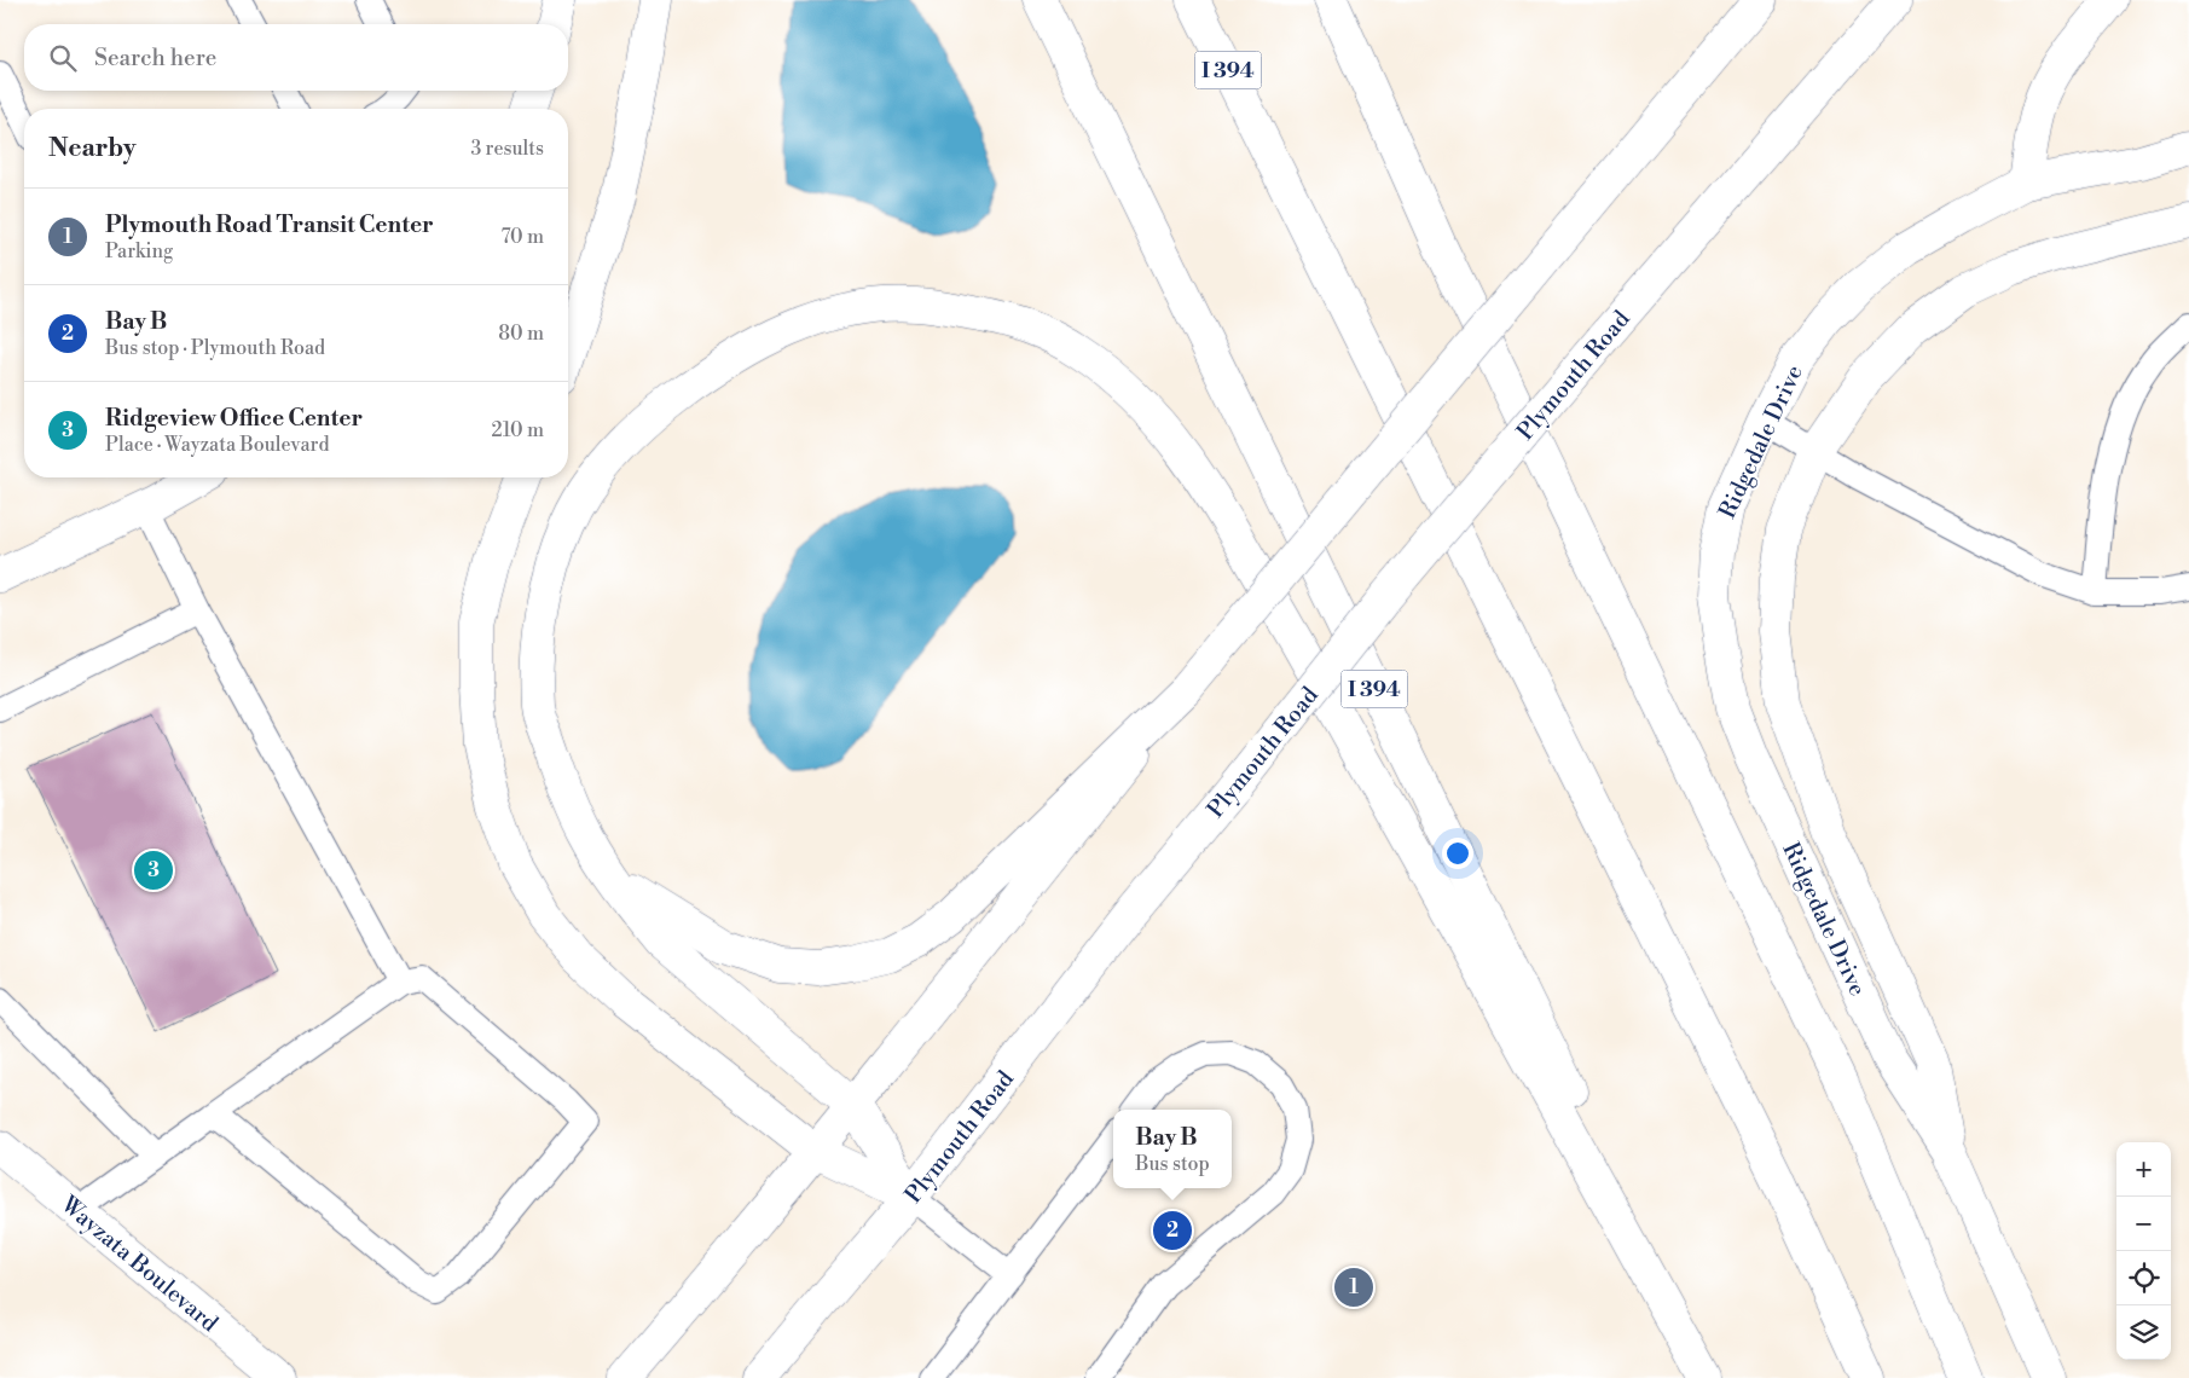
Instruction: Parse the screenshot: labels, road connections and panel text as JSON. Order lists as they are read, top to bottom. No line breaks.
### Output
{"streets":{"main road":["I 394","Plymouth Road","Ridgedale Drive","Wayzata Boulevard"]},"page":{"search":"Search here","heading":["Nearby","3 results"],"list":[{"mark":"1","name":"Plymouth Road Transit Center","note":"Parking","value":"70 m"},{"mark":"2","name":"Bay B","note":"Bus stop · Plymouth Road","value":"80 m"},{"mark":"3","name":"Ridgeview Office Center","note":"Place · Wayzata Boulevard","value":"210 m"}],"pins":["3","2","1"],"popup":["Bay B","Bus stop"],"map_buttons":["+","−"]}}
